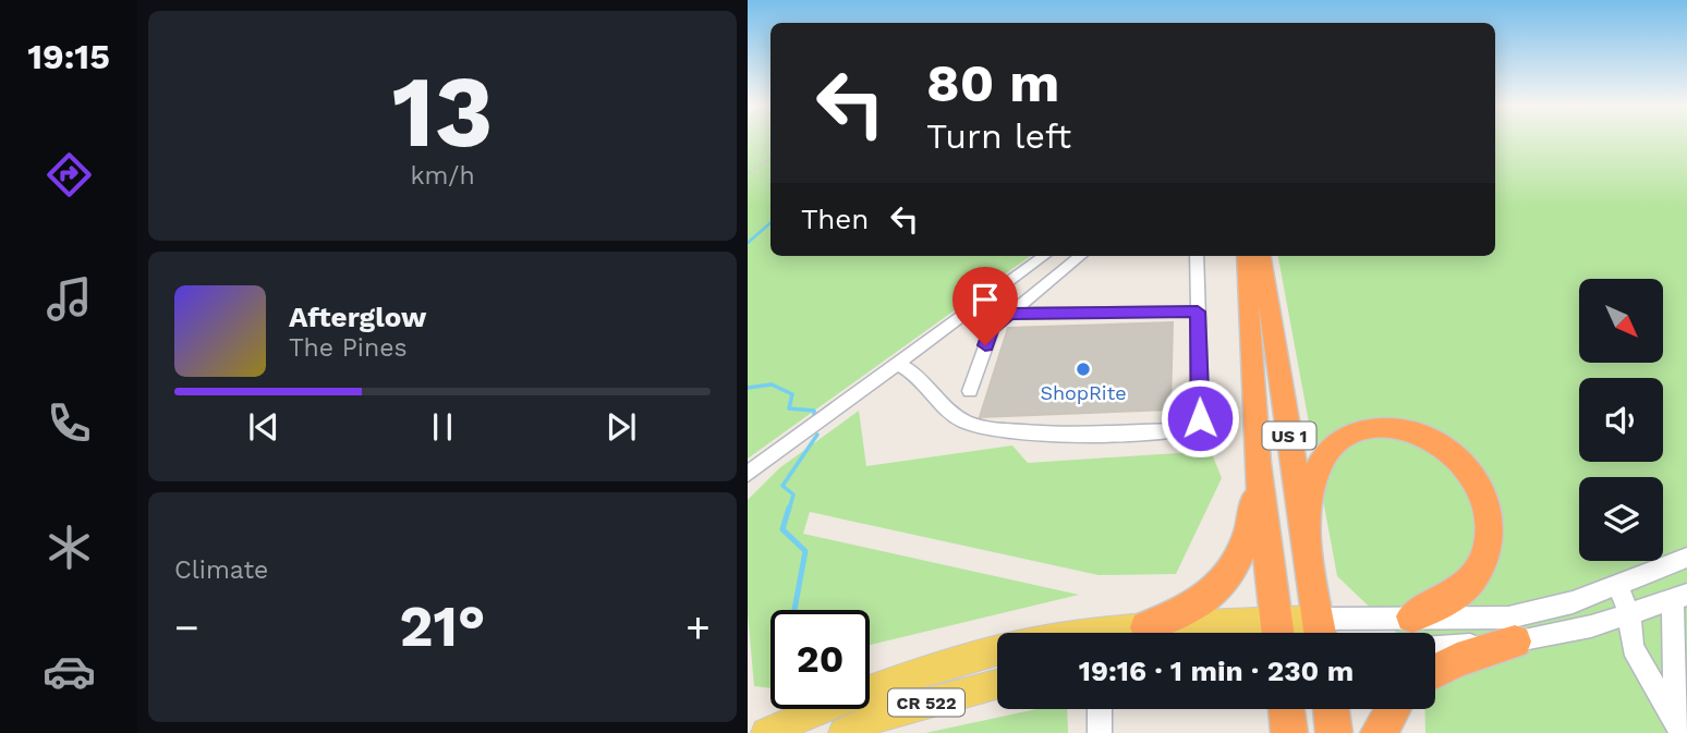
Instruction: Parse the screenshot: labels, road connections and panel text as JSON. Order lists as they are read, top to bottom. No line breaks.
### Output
{"streets":{"highway":["US 1"],"main road":["CR 522"]},"crossings":[["US 1","CR 522"]],"places":["ShopRite"],"north":"bottom right","page":{"tabs":"19:15","tile":[["13","km/h"],"Climate"],"turn":["80 m","Turn left"],"then":"Then","song":["Afterglow","The Pines"],"heat":["−","21°","+"],"limit":"20","trip":"19:16 · 1 min · 230 m"}}
